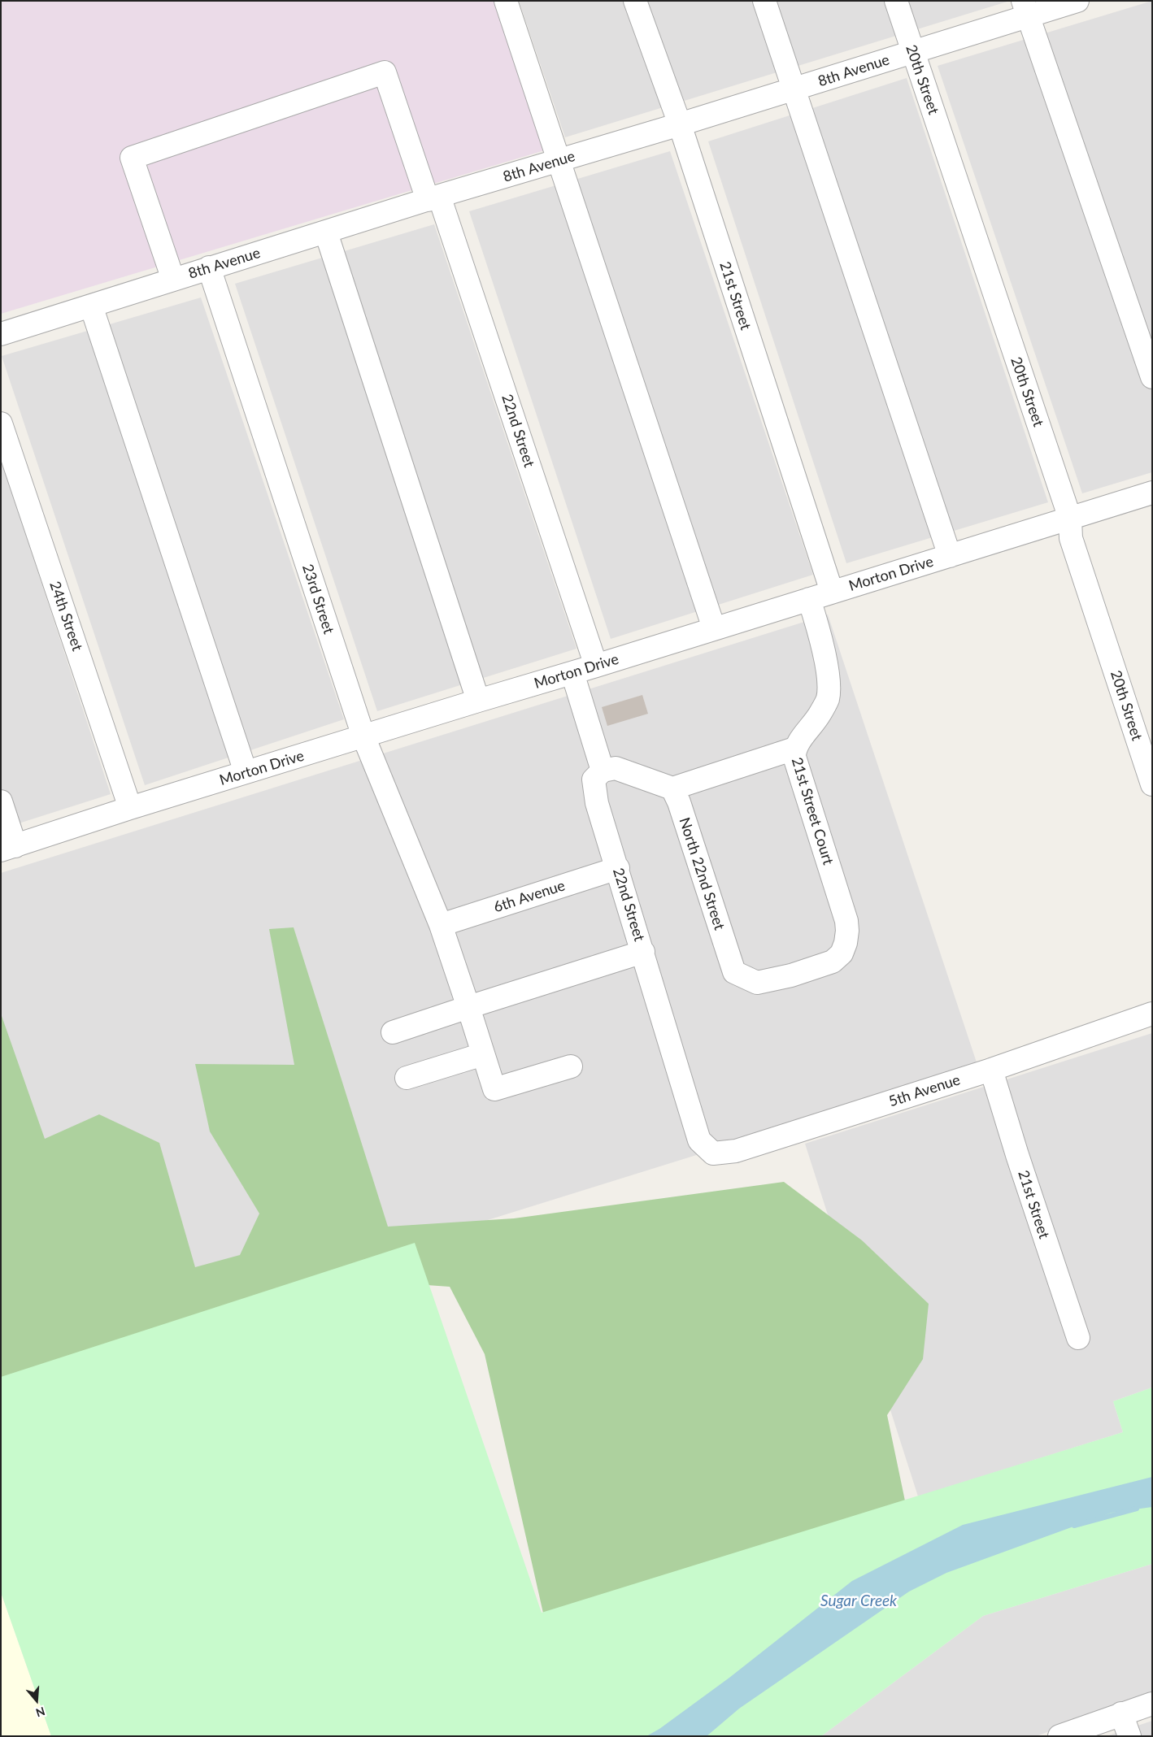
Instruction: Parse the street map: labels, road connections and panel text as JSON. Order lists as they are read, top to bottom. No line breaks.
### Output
{"streets":{"street":["8th Avenue","20th Street","21st Street","22nd Street","Morton Drive","23rd Street","24th Street","21st Street Court","North 22nd Street","6th Avenue","5th Avenue"]},"crossings":[["8th Avenue","20th Street"],["8th Avenue","21st Street"],["8th Avenue","22nd Street"],["8th Avenue","23rd Street"],["20th Street","Morton Drive"],["21st Street","Morton Drive"],["21st Street","5th Avenue"],["22nd Street","Morton Drive"],["22nd Street","6th Avenue"],["22nd Street","5th Avenue"],["Morton Drive","23rd Street"],["Morton Drive","24th Street"],["Morton Drive","21st Street Court"],["23rd Street","6th Avenue"],["21st Street Court","North 22nd Street"]],"water":["Sugar Creek"],"north":"bottom"}
